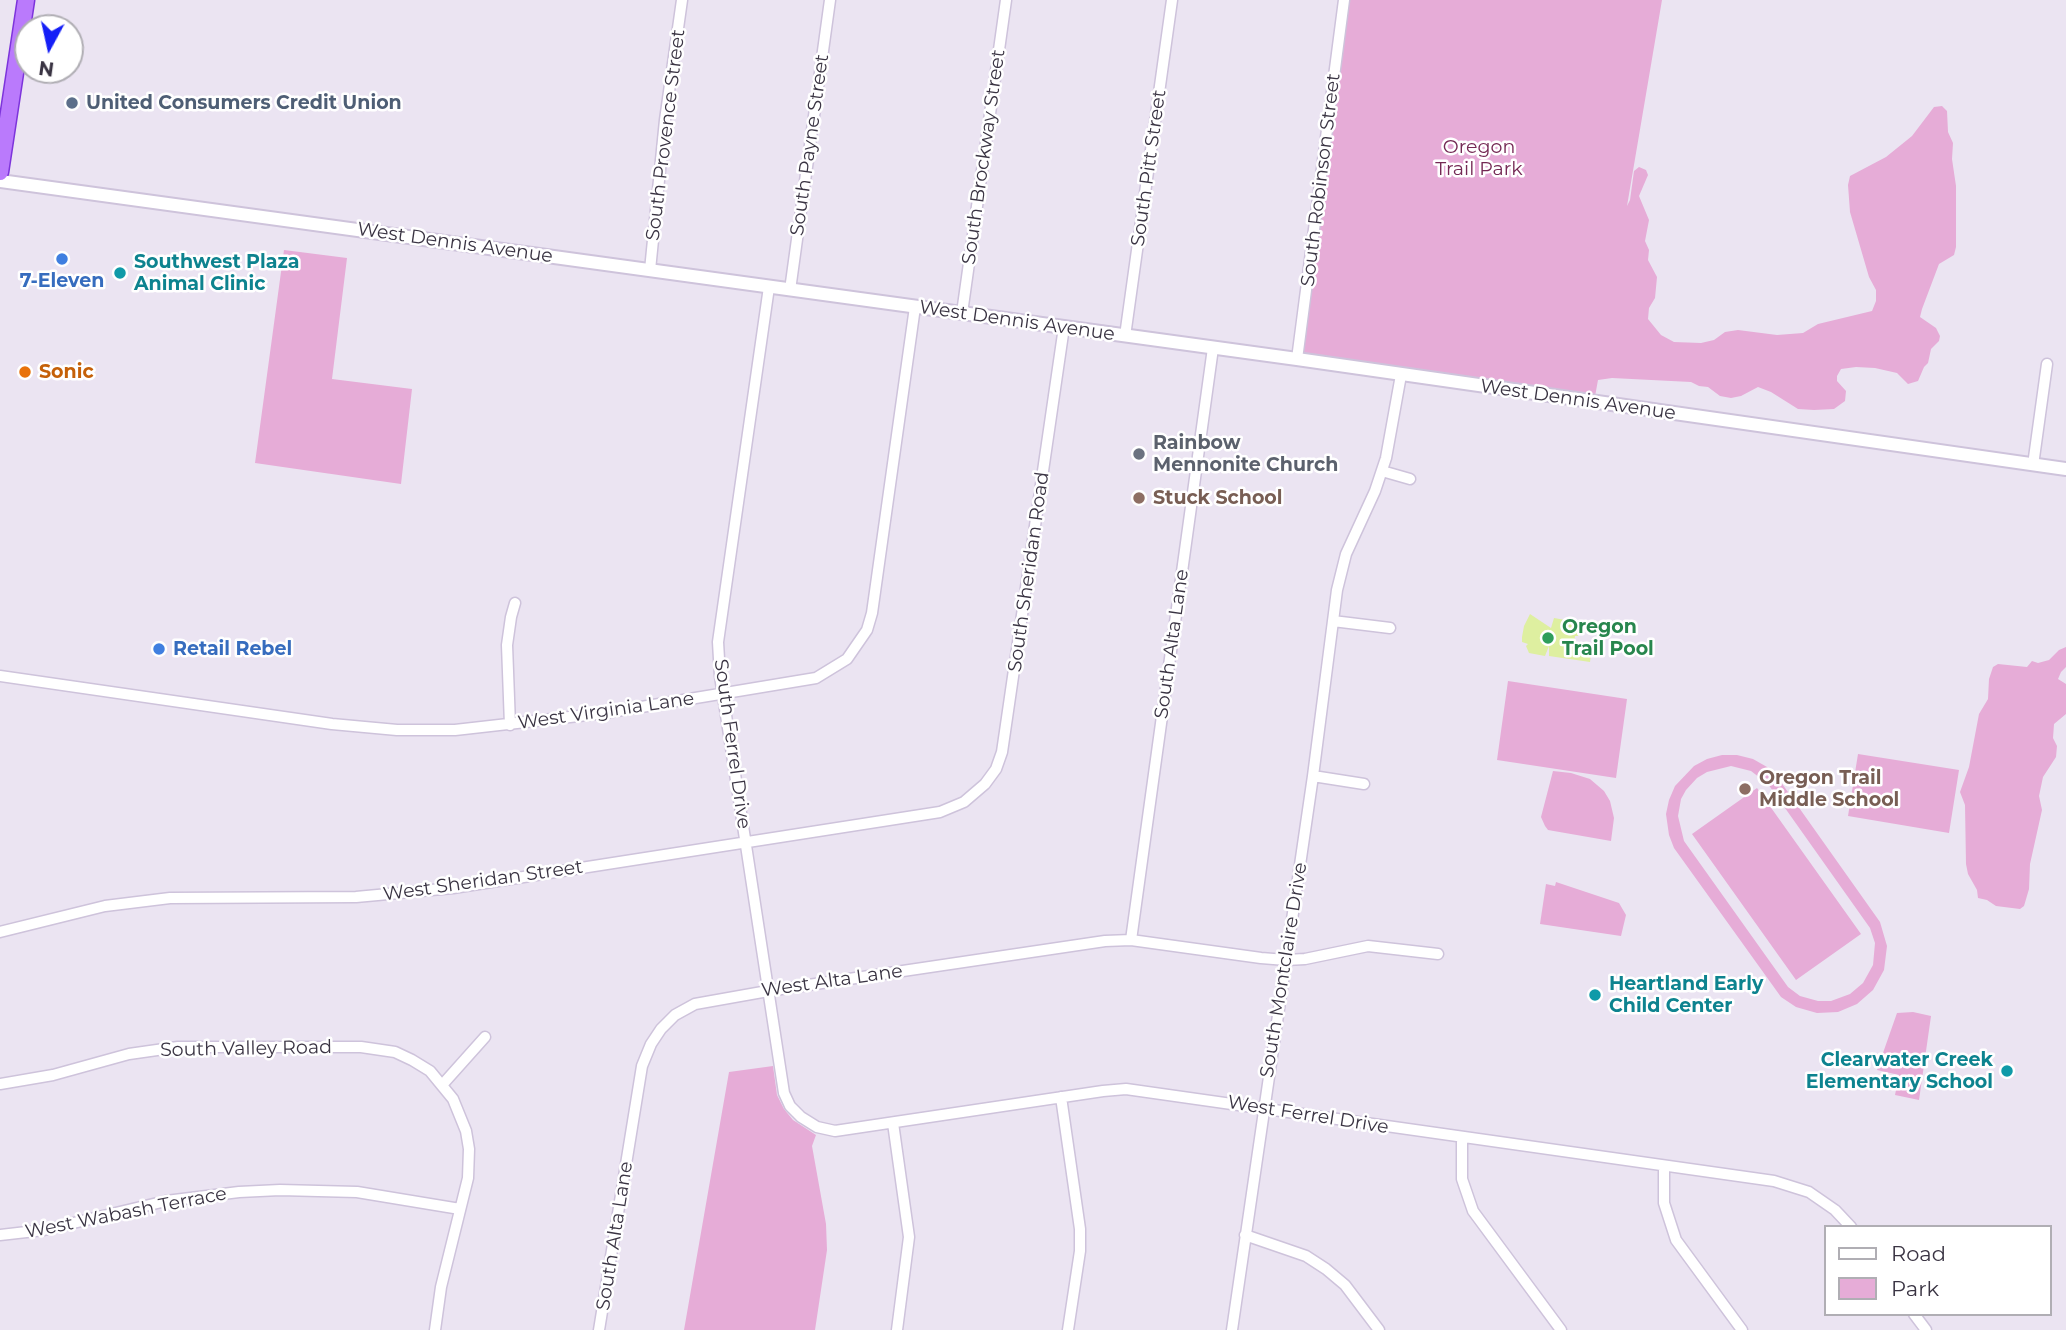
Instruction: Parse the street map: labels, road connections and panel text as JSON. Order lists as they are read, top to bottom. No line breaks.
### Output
{"streets":{"street":["South Provence Street","South Payne Street","South Brockway Street","South Pitt Street","South Robinson Street","West Dennis Avenue","South Sheridan Road","South Alta Lane","West Virginia Lane","South Ferrel Drive","West Sheridan Street","South Montclaire Drive","West Alta Lane","South Valley Road","West Ferrel Drive","West Wabash Terrace"]},"crossings":[["South Provence Street","West Dennis Avenue"],["South Payne Street","West Dennis Avenue"],["South Brockway Street","West Dennis Avenue"],["South Pitt Street","West Dennis Avenue"],["South Robinson Street","West Dennis Avenue"],["West Dennis Avenue","South Sheridan Road"],["West Dennis Avenue","South Alta Lane"],["West Dennis Avenue","West Virginia Lane"],["West Dennis Avenue","South Ferrel Drive"],["West Dennis Avenue","South Montclaire Drive"],["South Sheridan Road","West Sheridan Street"],["South Alta Lane","West Alta Lane"],["West Virginia Lane","South Ferrel Drive"],["South Ferrel Drive","West Sheridan Street"],["South Ferrel Drive","West Alta Lane"],["South Ferrel Drive","West Ferrel Drive"],["South Montclaire Drive","West Ferrel Drive"],["South Valley Road","West Wabash Terrace"]],"parks":["Oregon Trail Park"],"places":["United Consumers Credit Union","7-Eleven","Southwest Plaza Animal Clinic","Sonic","Rainbow Mennonite Church","Stuck School","Oregon Trail Pool","Retail Rebel","Oregon Trail Middle School","Heartland Early Child Center","Clearwater Creek Elementary School"],"legend":["Road","Park"],"north":"bottom"}
